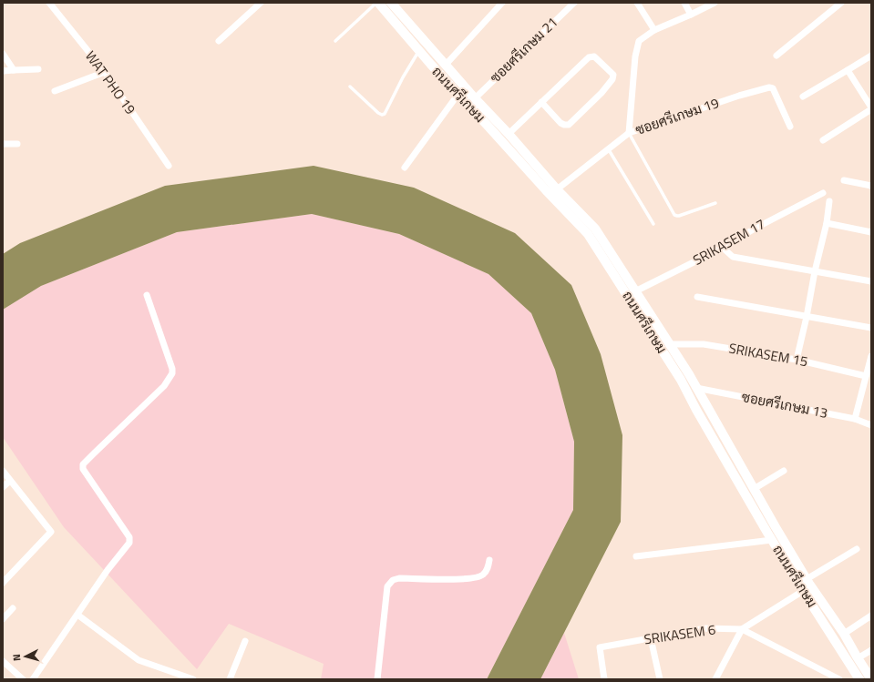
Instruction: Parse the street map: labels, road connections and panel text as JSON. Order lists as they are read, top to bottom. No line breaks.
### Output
{"streets":{"main road":["ถนนศรีเกษม"],"street":["ซอยศรีเกษม 21","WAT PHO 19","ซอยศรีเกษม 19","SRIKASEM 17","SRIKASEM 15","ซอยศรีเกษม 13","SRIKASEM 6"]},"crossings":[["ซอยศรีเกษม 21","ถนนศรีเกษม"],["ถนนศรีเกษม","ซอยศรีเกษม 19"],["ถนนศรีเกษม","SRIKASEM 17"],["ถนนศรีเกษม","SRIKASEM 15"],["ถนนศรีเกษม","ซอยศรีเกษม 13"]],"north":"left"}
